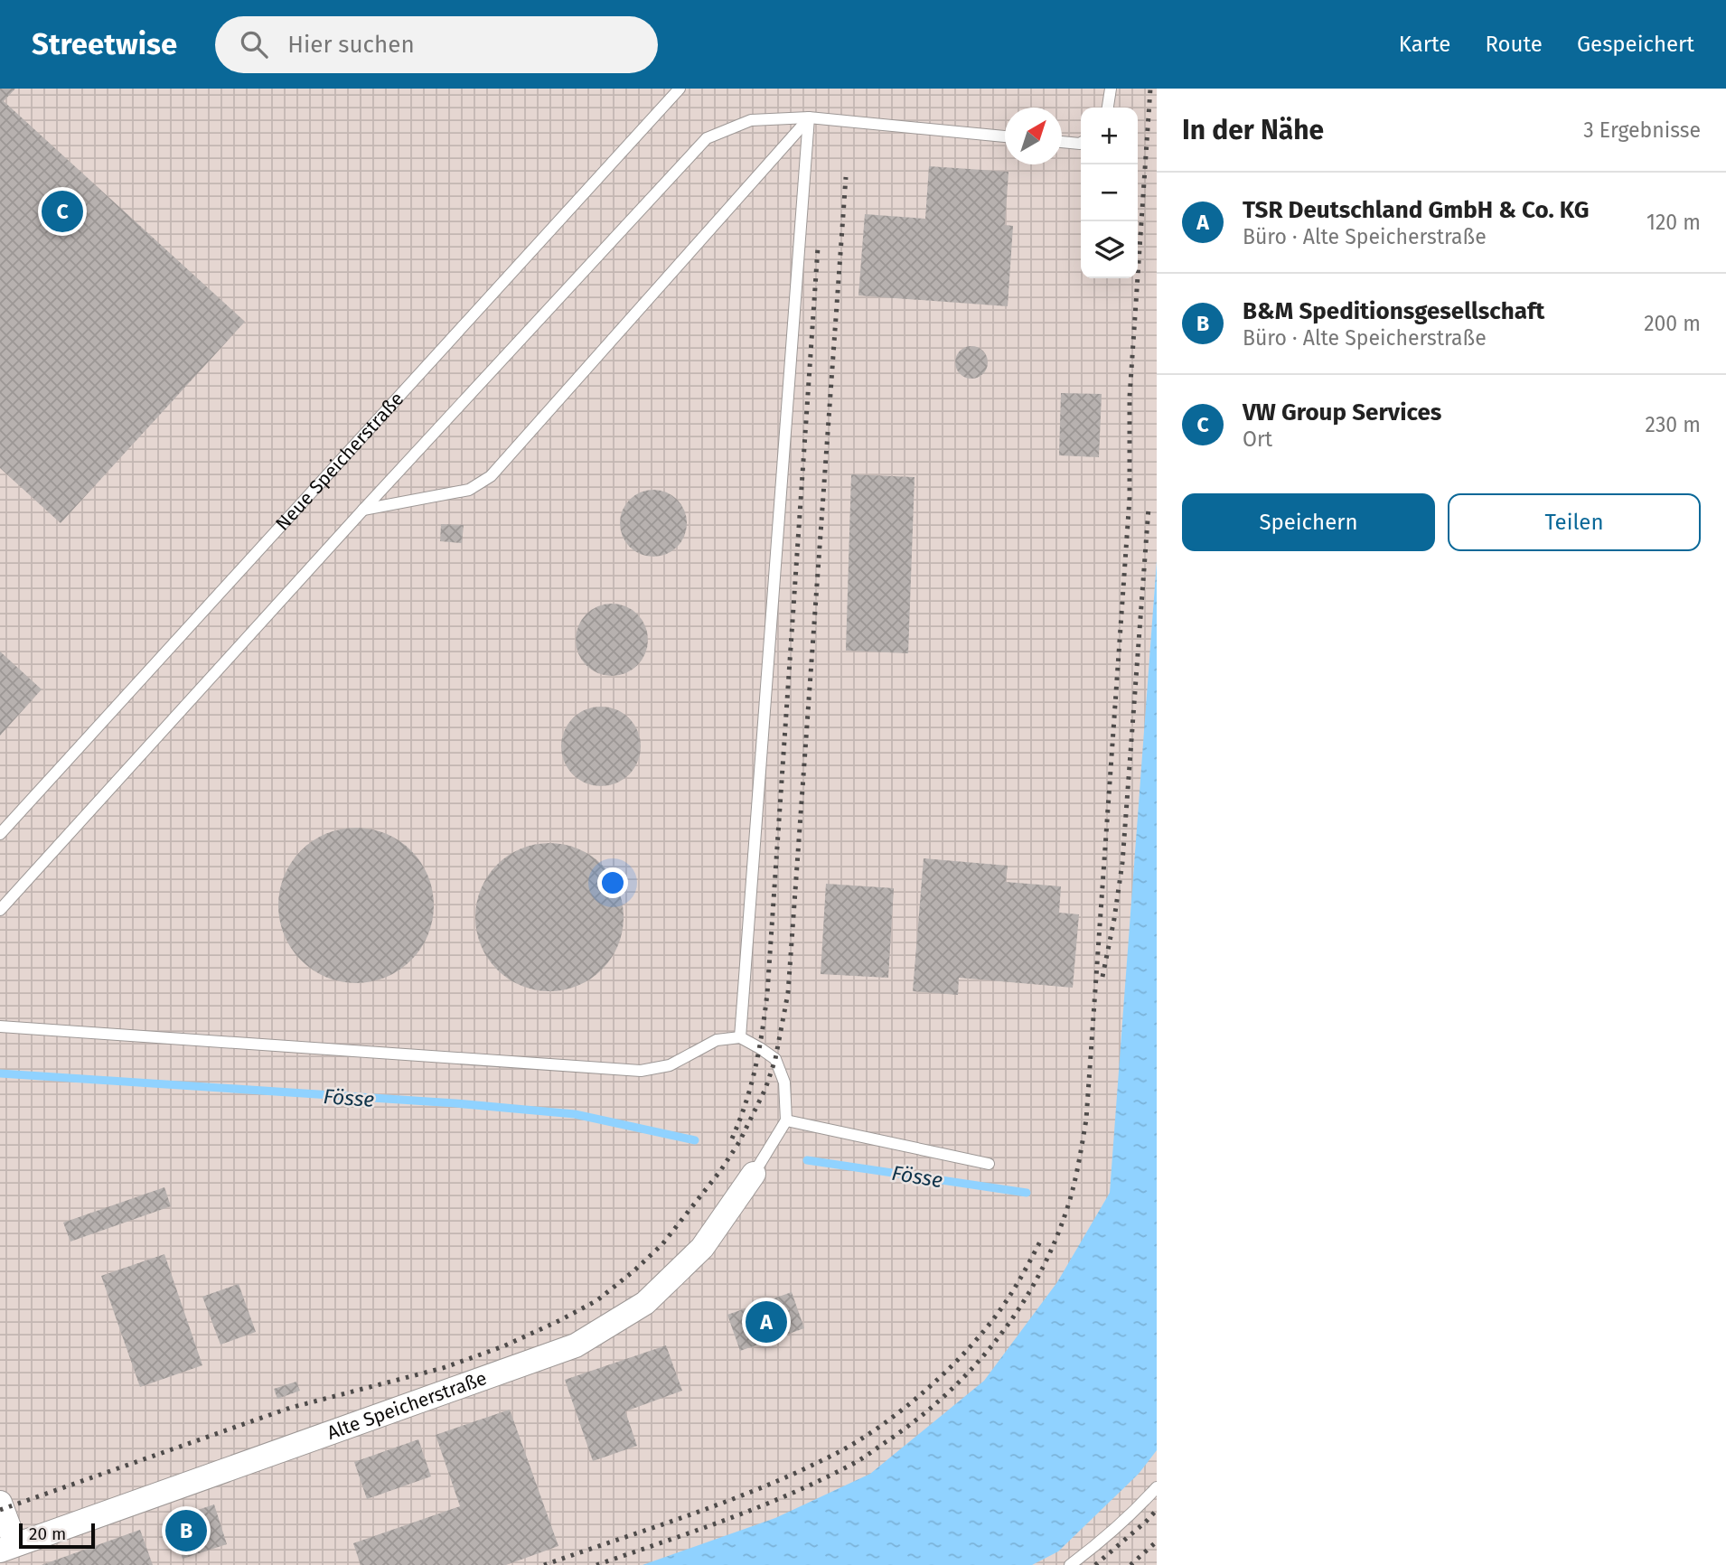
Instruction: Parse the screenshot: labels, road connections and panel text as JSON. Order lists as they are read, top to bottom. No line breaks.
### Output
{"streets":{"street":["Alte Speicherstraße"],"lane":["Neue Speicherstraße"]},"water":["Fösse"],"scale_bar":"20 m","north":"top right","page":{"header":"Streetwise","search":"Hier suchen","nav":["Karte","Route","Gespeichert"],"heading":["In der Nähe","3 Ergebnisse"],"map_buttons":["+","−"],"list":[{"mark":"A","name":"TSR Deutschland GmbH & Co. KG","note":"Büro · Alte Speicherstraße","value":"120 m"},{"mark":"B","name":"B&M Speditionsgesellschaft","note":"Büro · Alte Speicherstraße","value":"200 m"},{"mark":"C","name":"VW Group Services","note":"Ort","value":"230 m"}],"pins":["C","A","B"],"buttons":["Speichern","Teilen"],"scale":"20 m"}}
